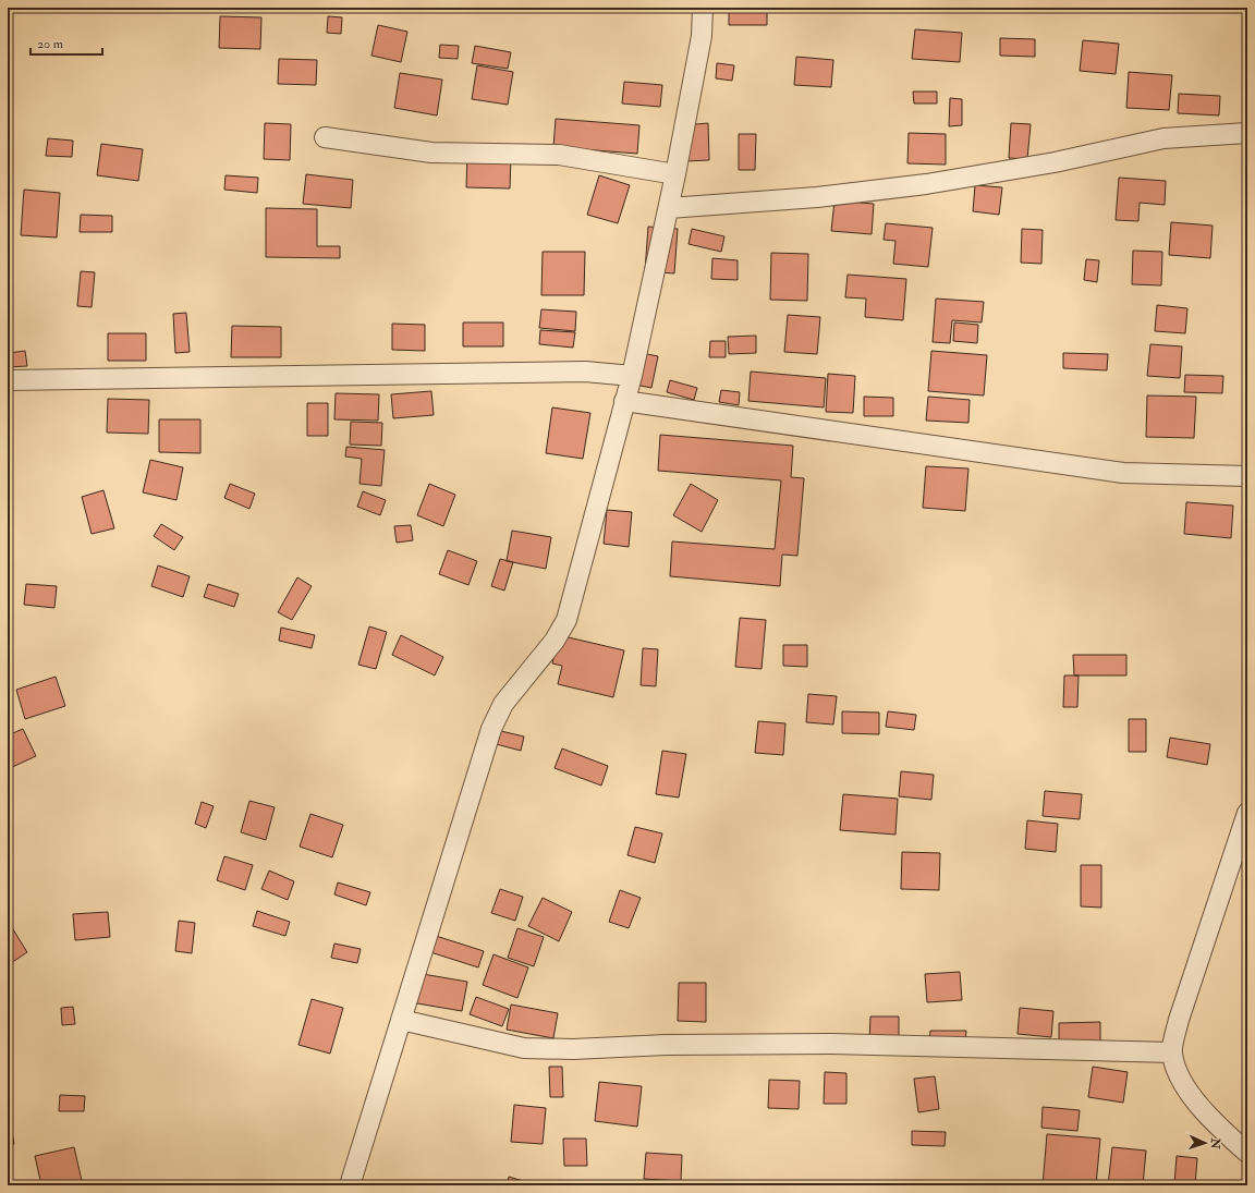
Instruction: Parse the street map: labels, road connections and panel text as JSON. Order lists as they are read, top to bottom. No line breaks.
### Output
{"scale_bar":"20 m","north":"right"}
